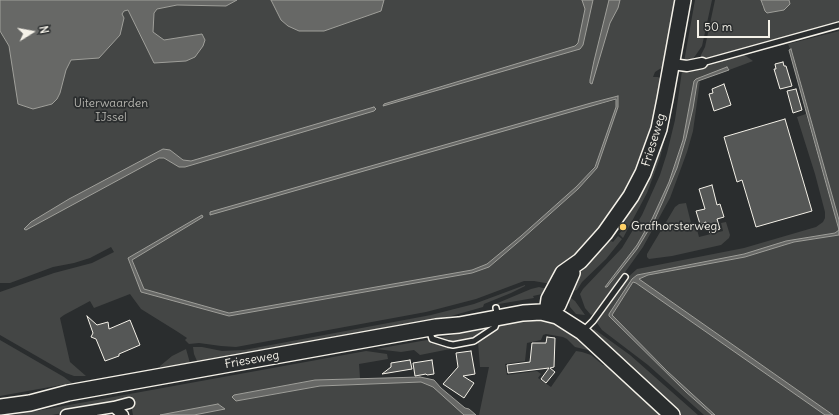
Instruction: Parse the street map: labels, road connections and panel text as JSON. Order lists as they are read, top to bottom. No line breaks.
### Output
{"streets":{"main road":["Frieseweg"]},"parks":["Uiterwaarden IJssel"],"places":["Grafhorsterweg"],"scale_bar":"50 m","north":"right"}
